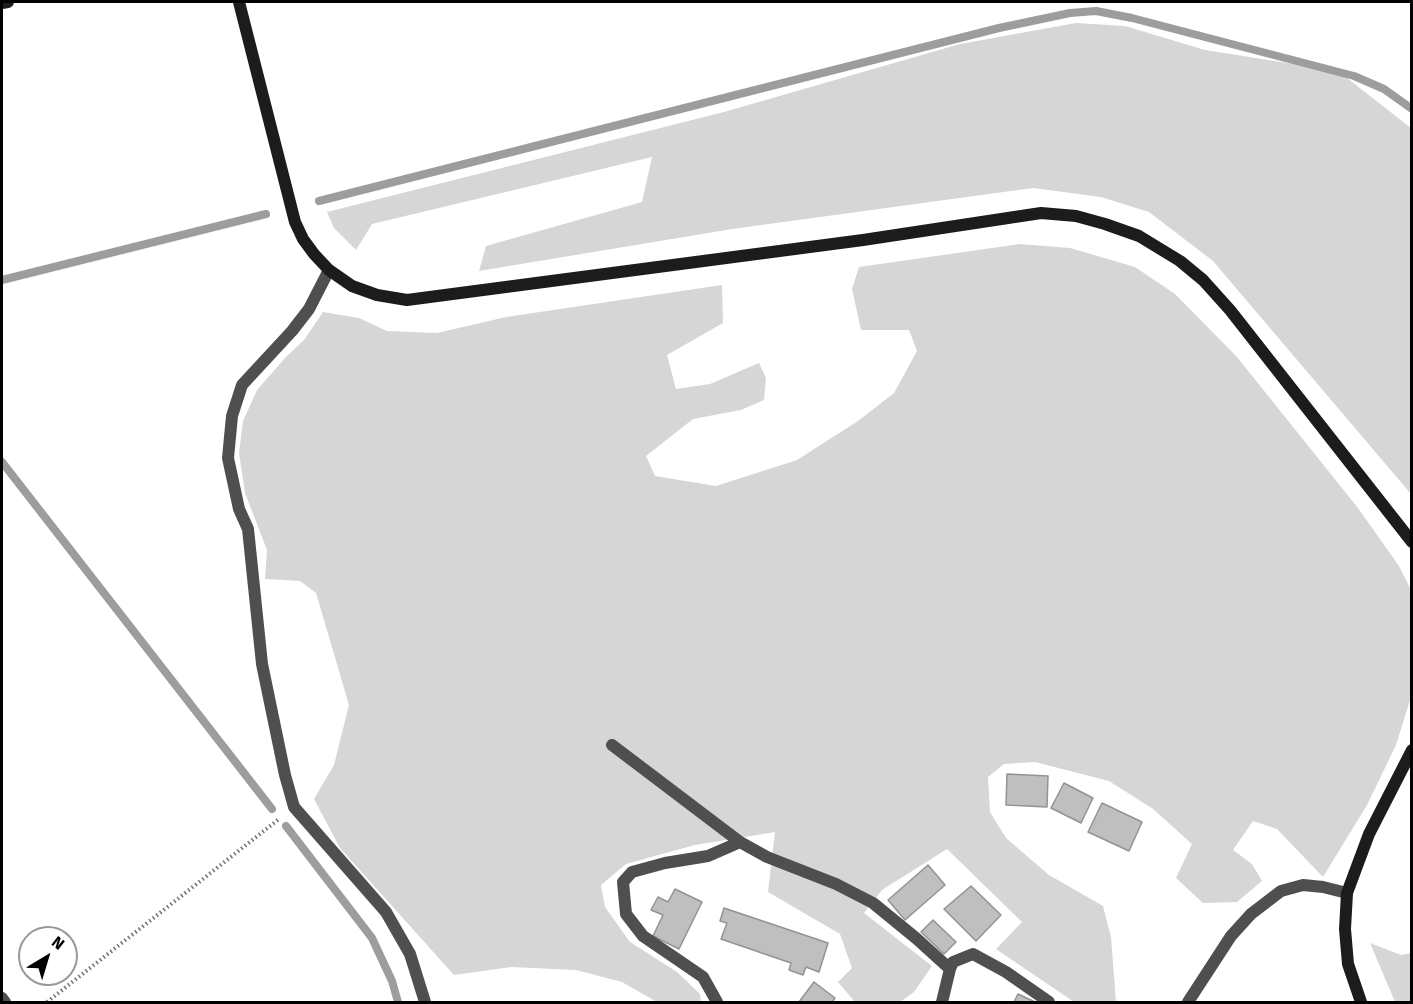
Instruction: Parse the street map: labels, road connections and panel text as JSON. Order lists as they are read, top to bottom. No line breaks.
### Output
{"north":"top right"}
